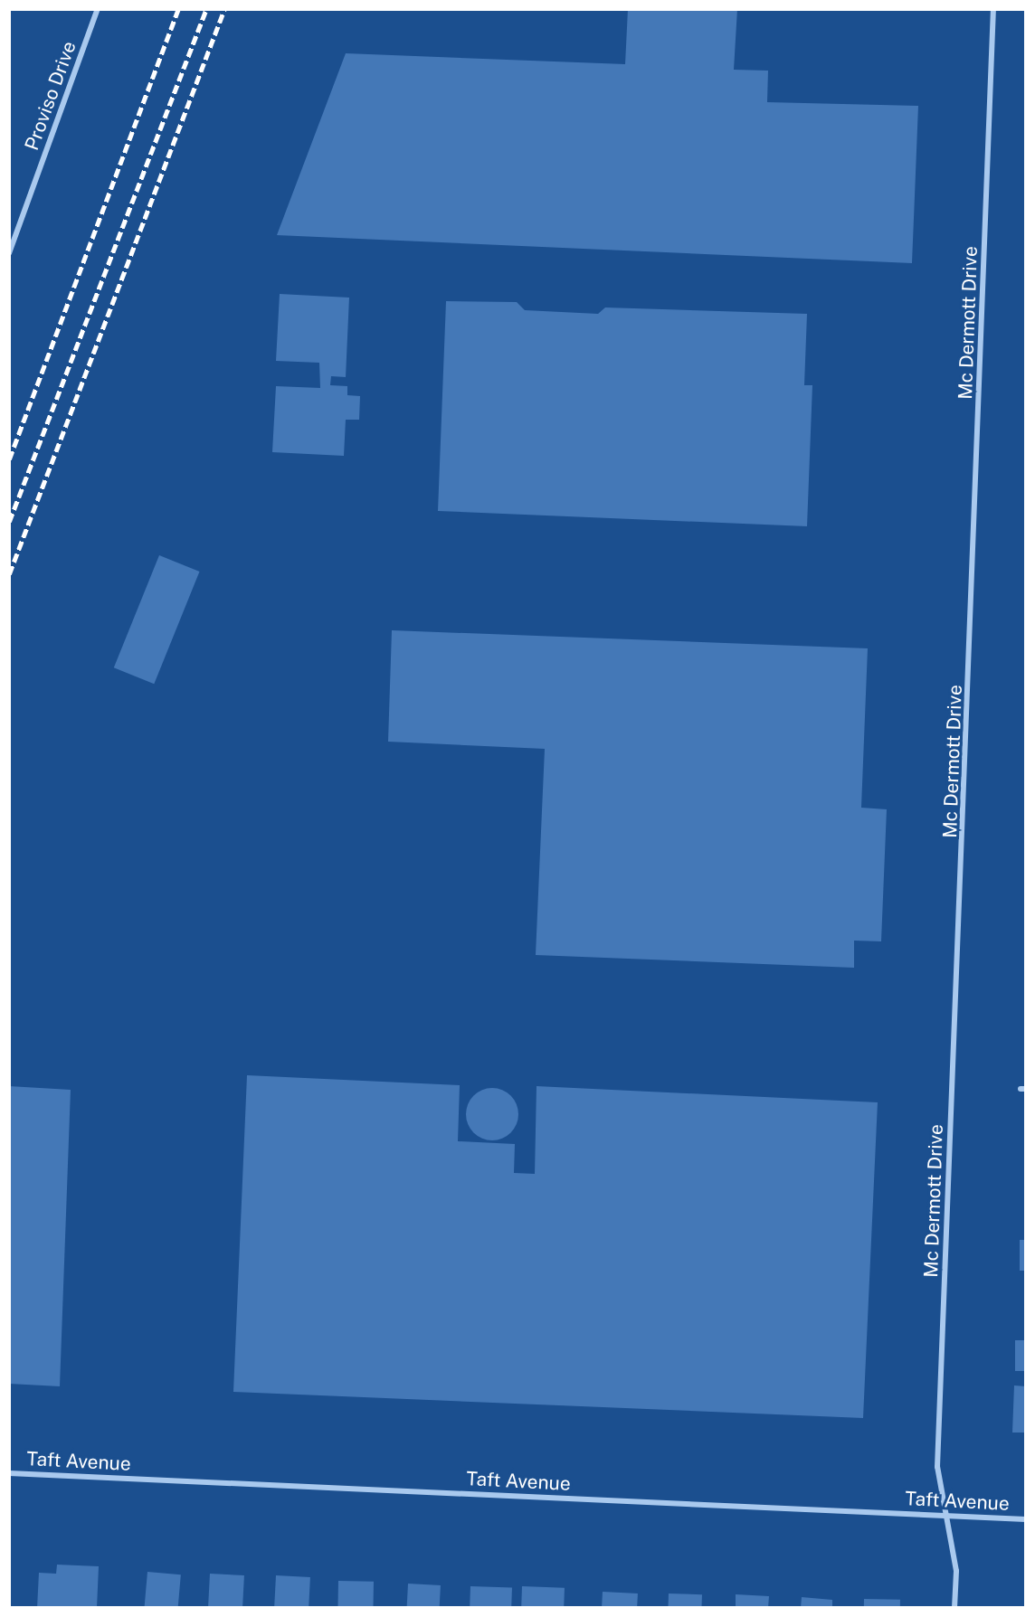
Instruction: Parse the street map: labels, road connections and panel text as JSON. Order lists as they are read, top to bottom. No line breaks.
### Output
{"streets":{"street":["Proviso Drive","Mc Dermott Drive","Taft Avenue"]},"crossings":[["Mc Dermott Drive","Taft Avenue"]]}
